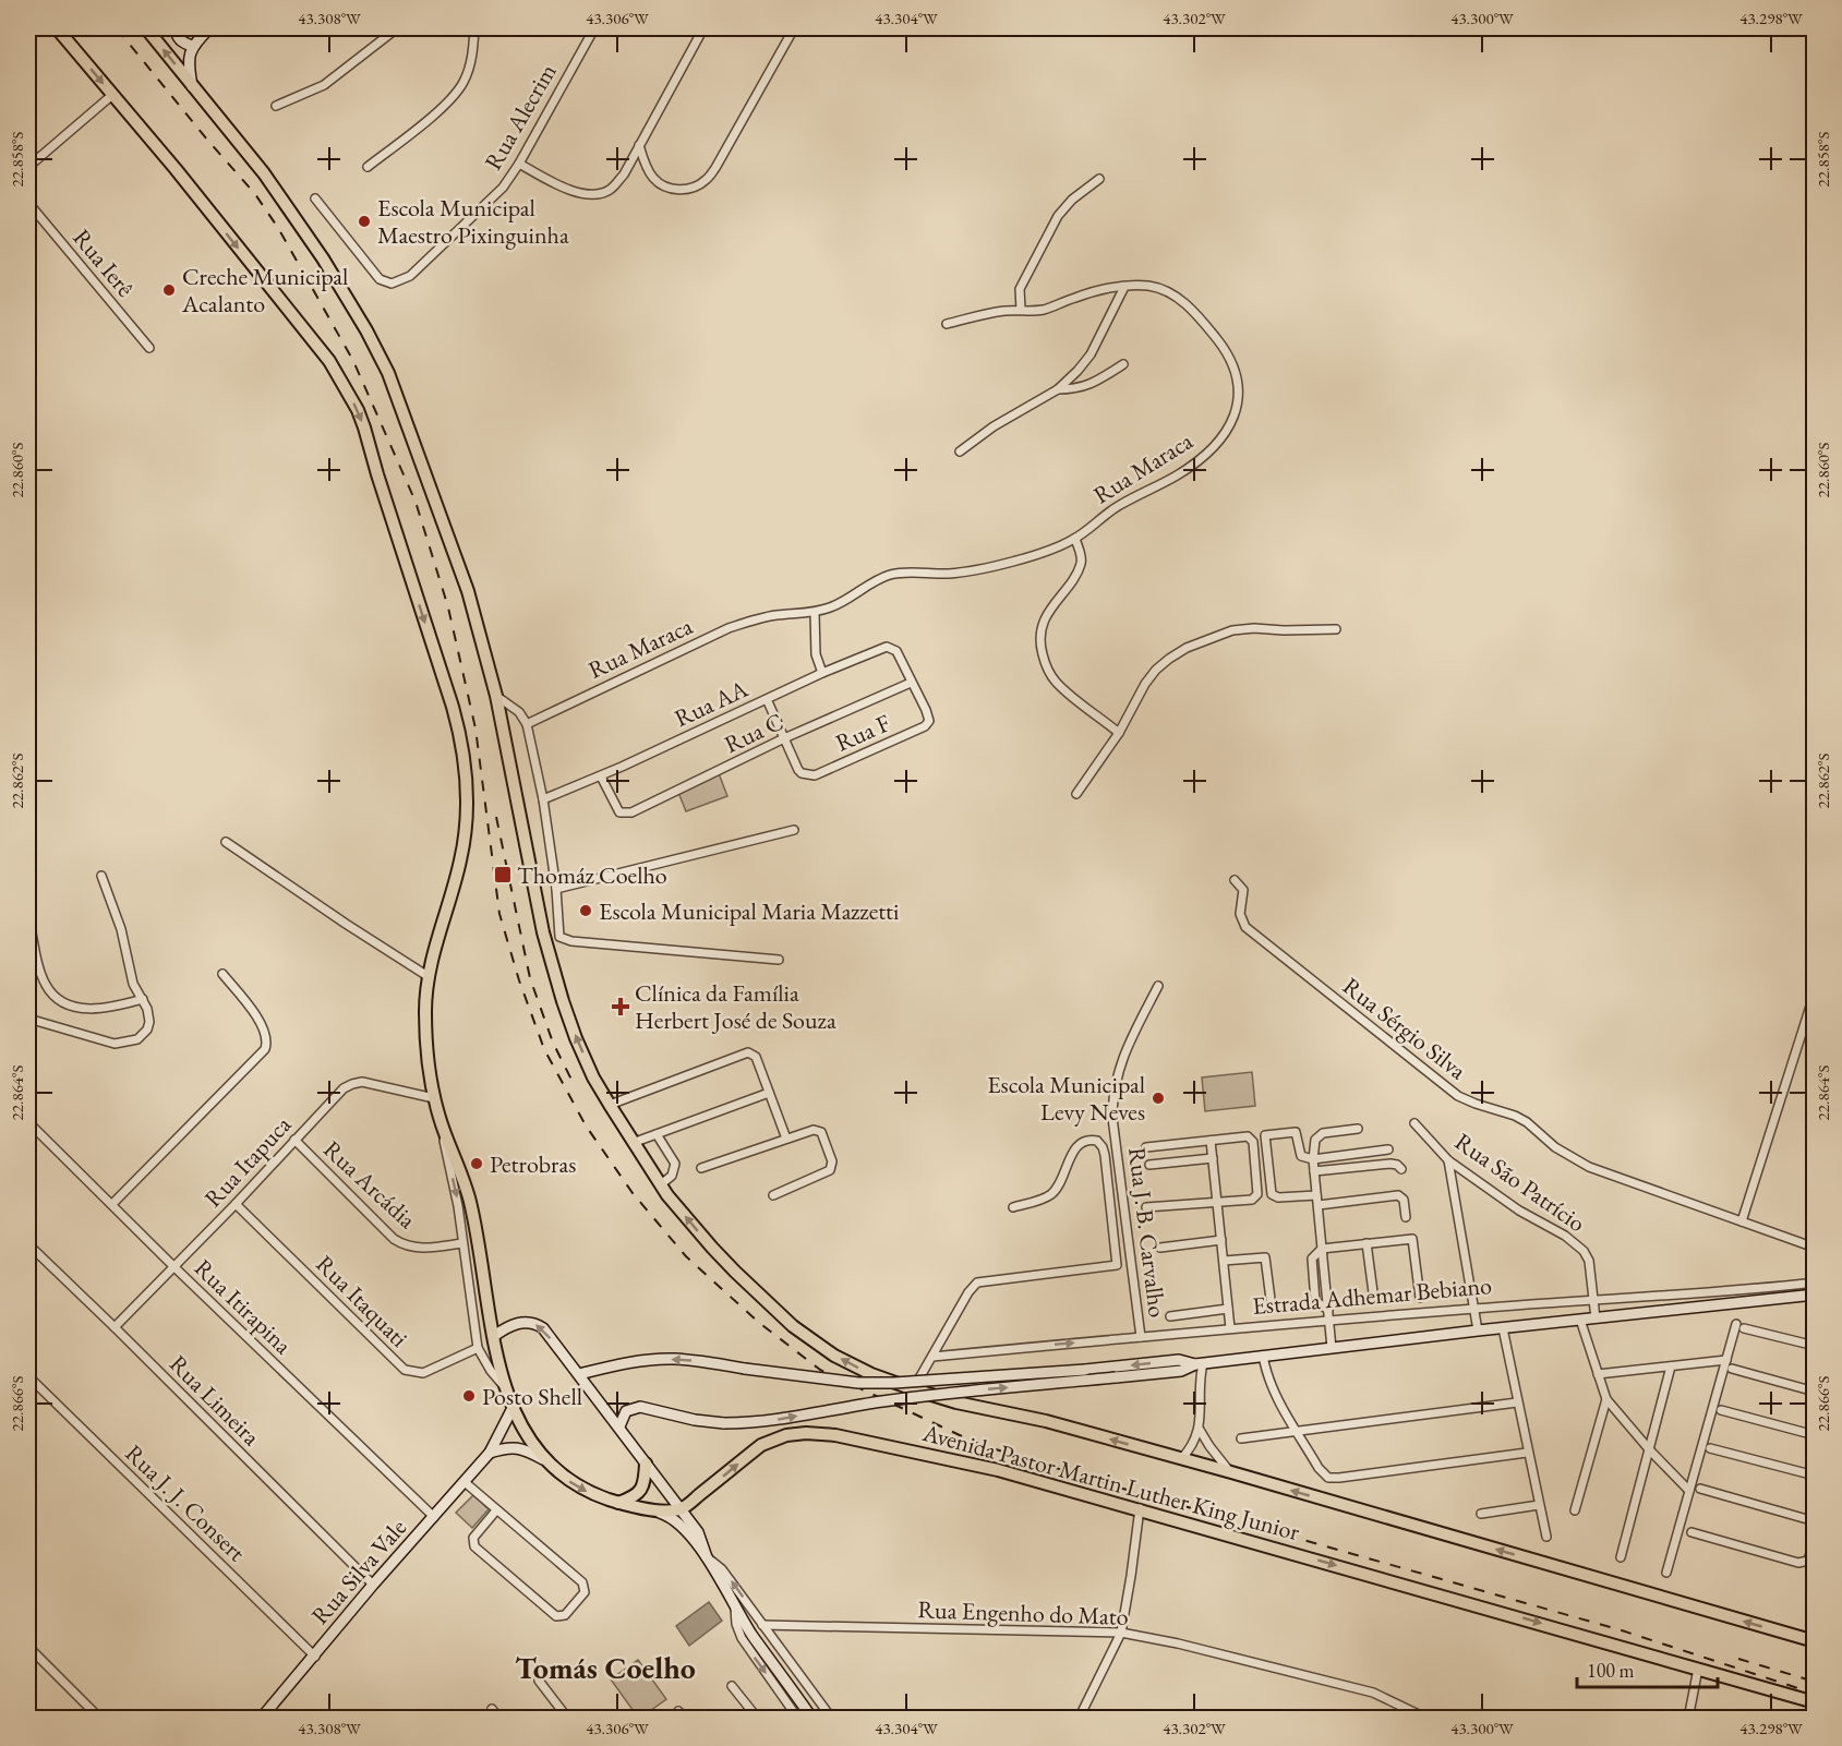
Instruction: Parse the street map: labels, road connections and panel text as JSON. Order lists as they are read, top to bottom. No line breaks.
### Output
{"streets":{"main road":["Estrada Adhemar Bebiano","Avenida Pastor Martin Luther King Junior","Rua Silva Vale"],"street":["Rua Alecrim","Rua Ierê","Rua Maraca","Rua AA","Rua C","Rua F","Rua Sérgio Silva","Rua Itapuca","Rua São Patrício","Rua Arcádia","Rua J. B. Carvalho","Rua Itaquati","Rua Itirapina","Rua Limeira","Rua J. J. Consert","Rua Engenho do Mato"]},"crossings":[["Rua AA","Rua C"],["Rua AA","Rua F"],["Rua C","Rua F"],["Rua Itapuca","Rua Arcádia"],["Rua Itapuca","Rua Itaquati"],["Rua Itapuca","Rua Itirapina"],["Rua Itapuca","Rua Limeira"],["Rua São Patrício","Estrada Adhemar Bebiano"],["Rua J. B. Carvalho","Estrada Adhemar Bebiano"],["Rua Itirapina","Rua Silva Vale"],["Rua Limeira","Rua Silva Vale"],["Rua J. J. Consert","Rua Silva Vale"]],"districts":["Tomás Coelho"],"places":{"other":["Escola Municipal Maestro Pixinguinha","Creche Municipal Acalanto","Escola Municipal Maria Mazzetti","Escola Municipal Levy Neves","Petrobras","Posto Shell"],"transit":["Thomáz Coelho"],"health":["Clínica da Família Herbert José de Souza"]},"scale_bar":"100 m","coordinates":["43.308°W","43.306°W","43.304°W","43.302°W","43.300°W","43.298°W","22.858°S","22.860°S","22.862°S","22.864°S","22.866°S"]}
